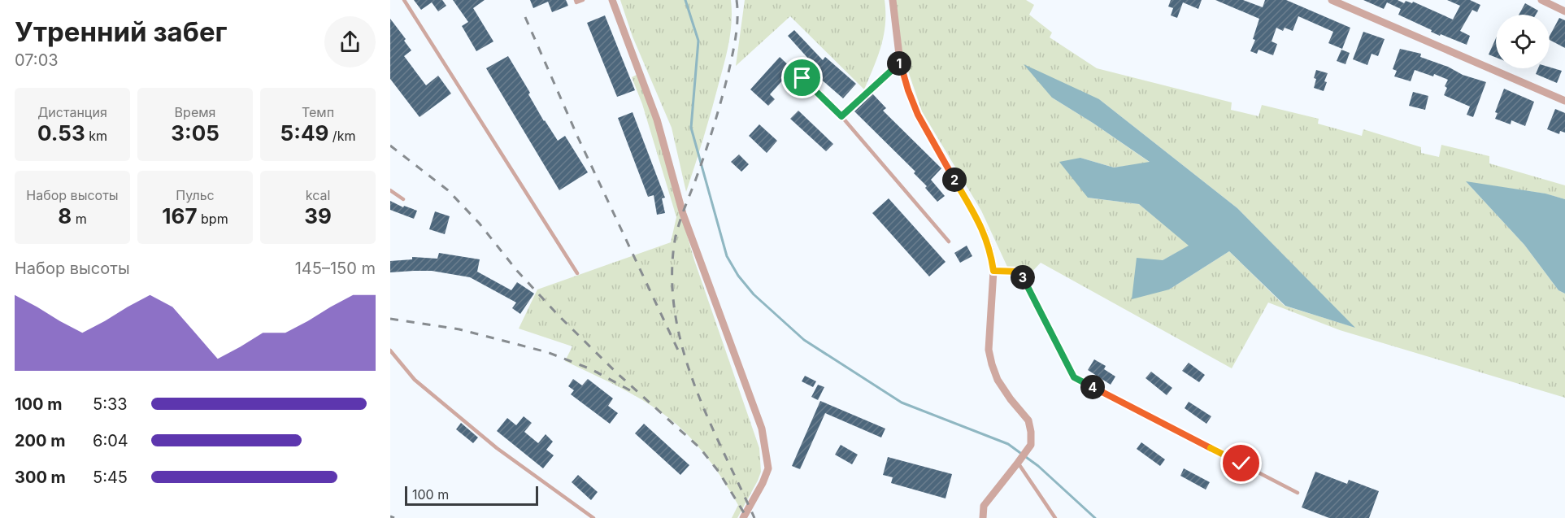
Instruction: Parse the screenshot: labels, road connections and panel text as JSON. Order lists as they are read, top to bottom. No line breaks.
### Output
{"scale_bar":"100 m","page":{"heading":["Утренний забег","07:03"],"pins":["1","2","3","4"],"stats":[["Дистанция","0.53 km"],["Время","3:05"],["Темп","5:49 /km"],["Набор высоты","8 m"],["Пульс","167 bpm"],["kcal","39"]],"chart":["Набор высоты","145–150 m"],"list":[{"name":"100 m","note":"5:33"},{"name":"200 m","note":"6:04"},{"name":"300 m","note":"5:45"}],"scale":"100 m"}}
